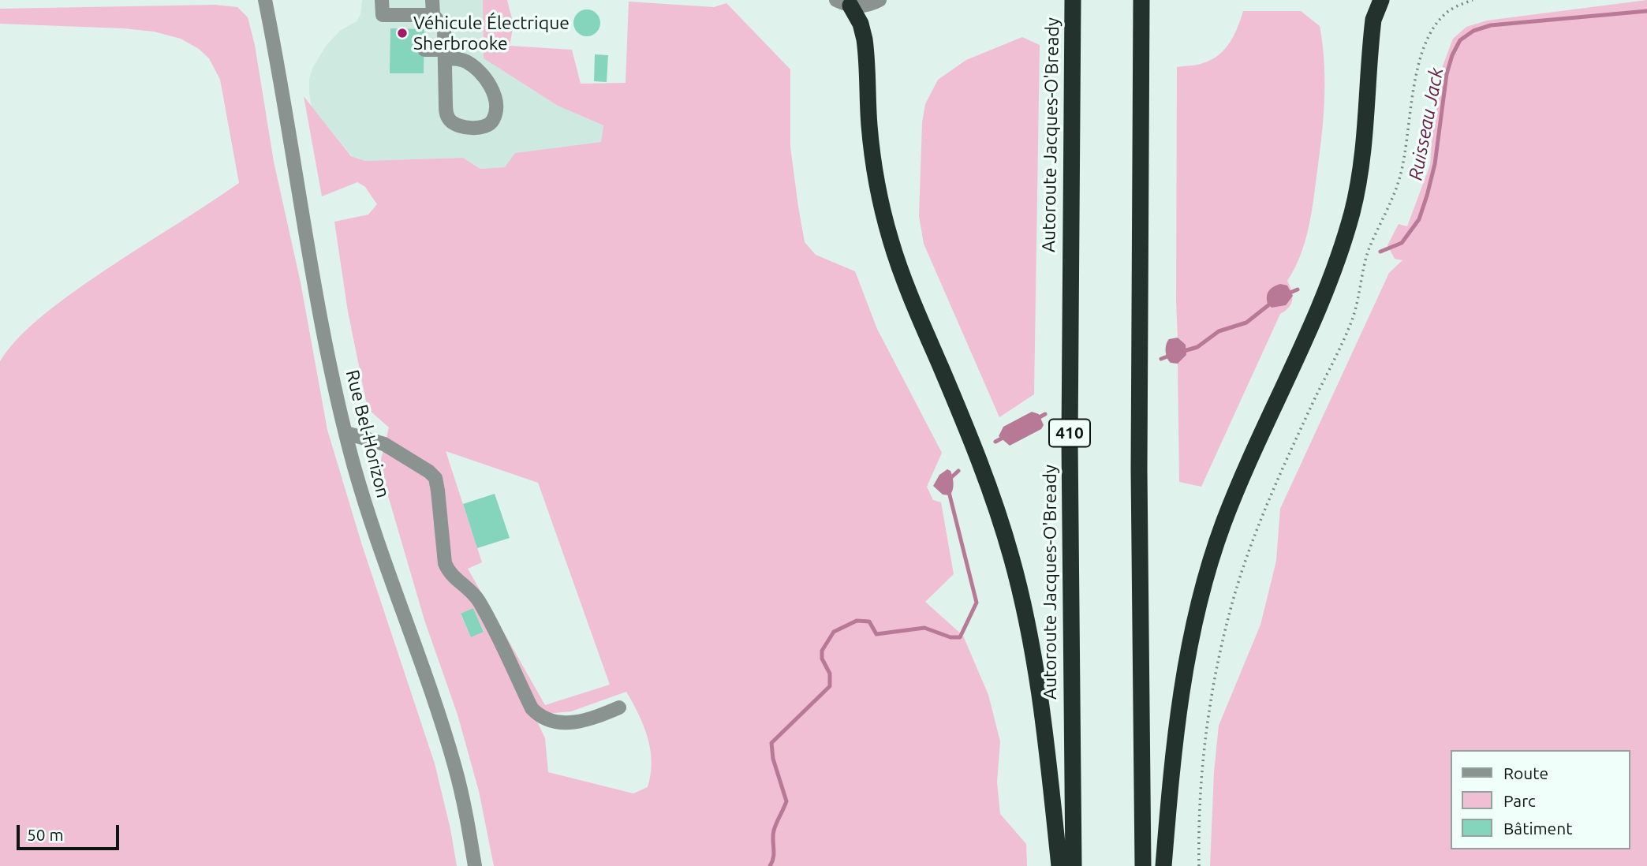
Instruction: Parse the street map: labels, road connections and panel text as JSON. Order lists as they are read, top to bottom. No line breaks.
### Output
{"streets":{"highway":["Autoroute Jacques-O'Bready","410"],"street":["Rue Bel-Horizon"]},"water":["Ruisseau Jack"],"places":["Véhicule Électrique Sherbrooke"],"legend":["Route","Parc","Bâtiment"],"scale_bar":"50 m"}
